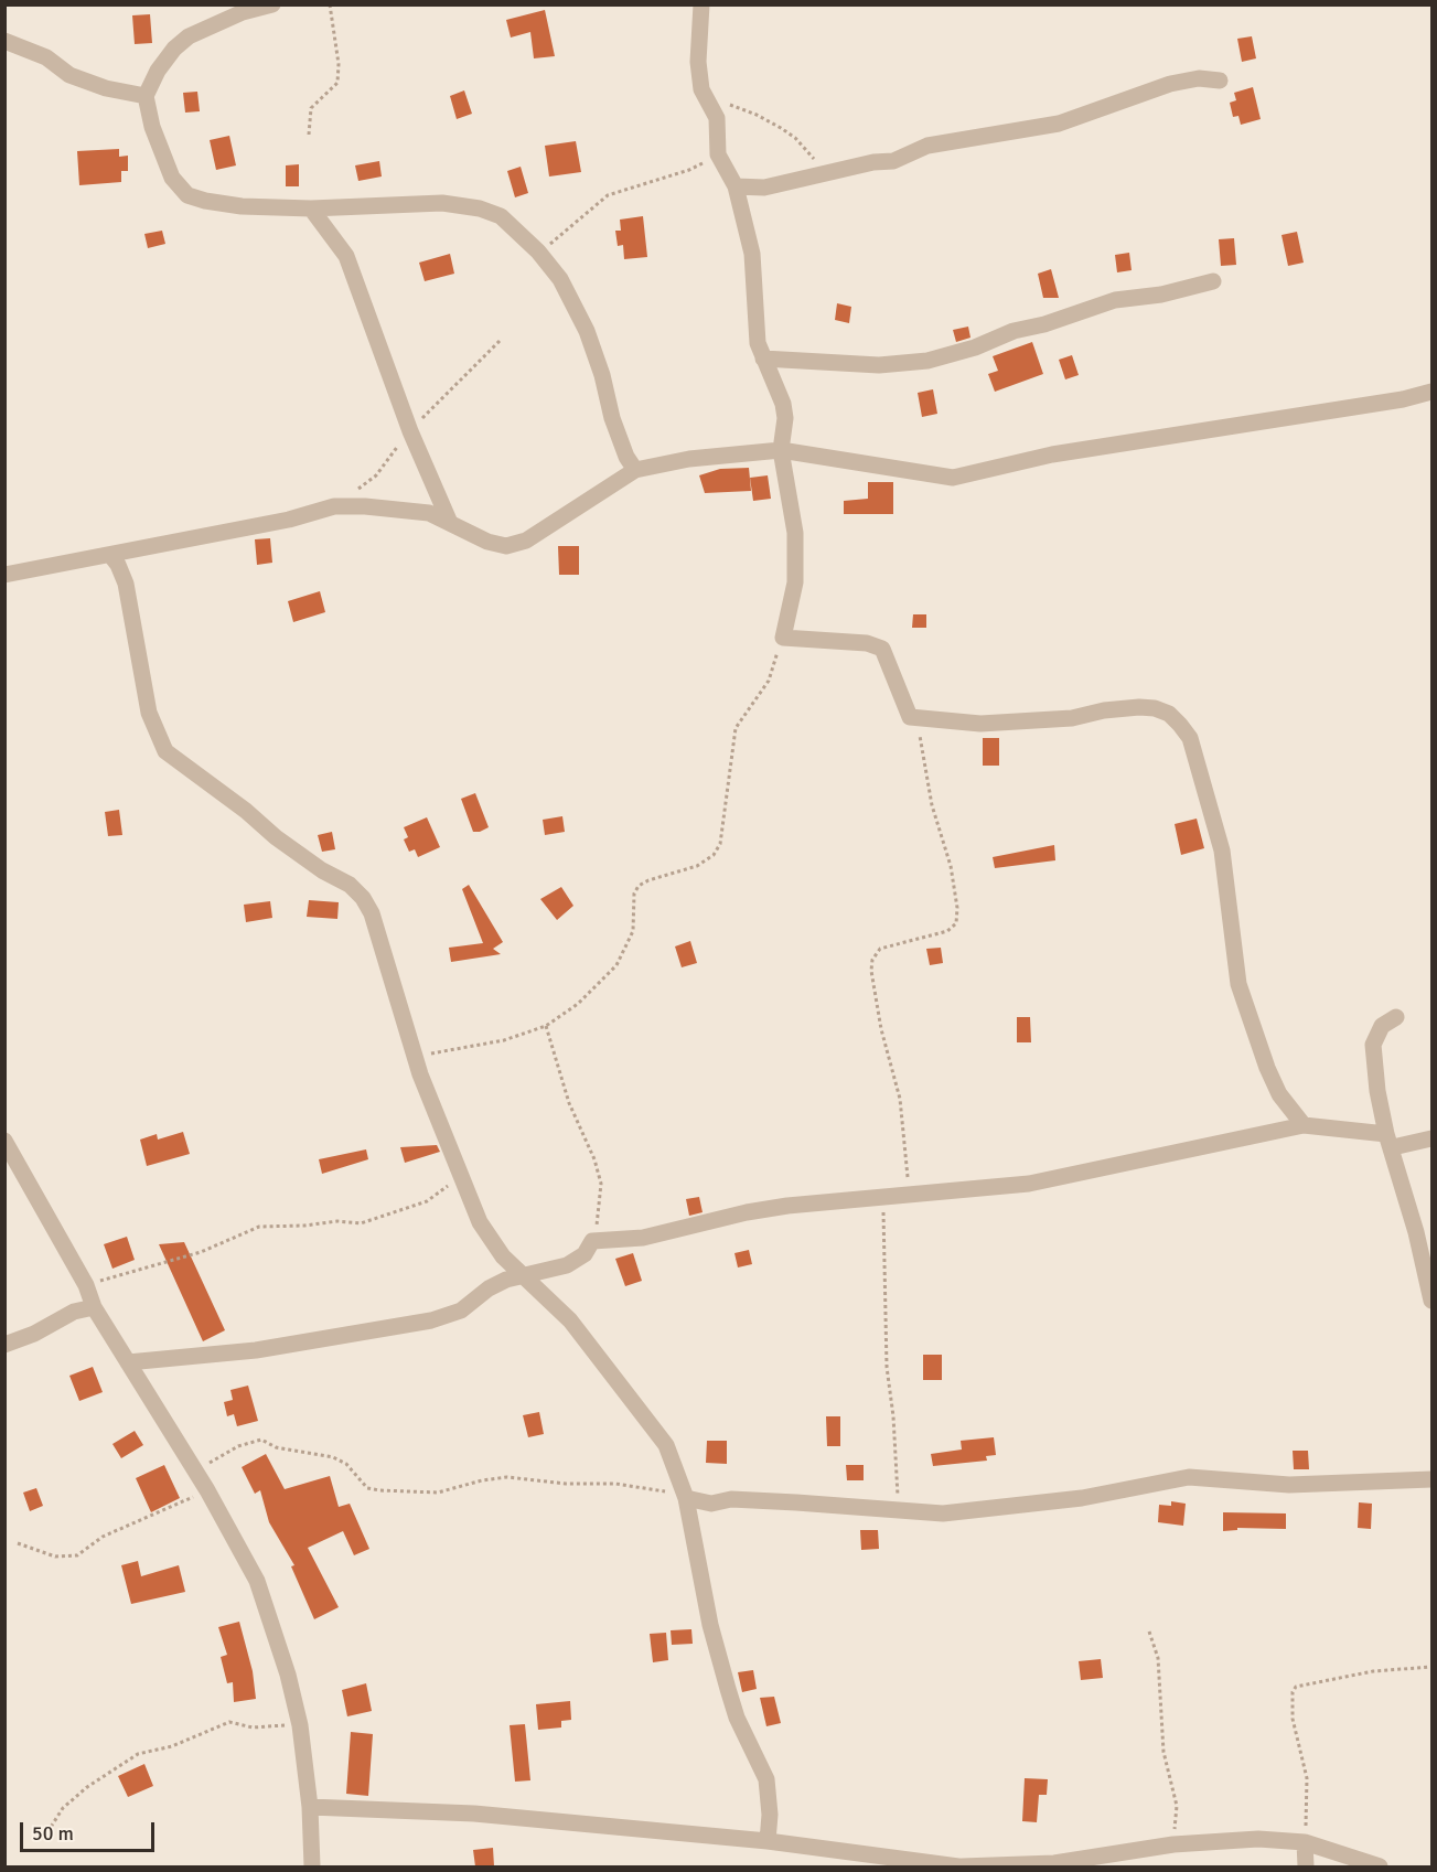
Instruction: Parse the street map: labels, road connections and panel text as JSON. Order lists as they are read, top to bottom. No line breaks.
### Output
{"scale_bar":"50 m"}
